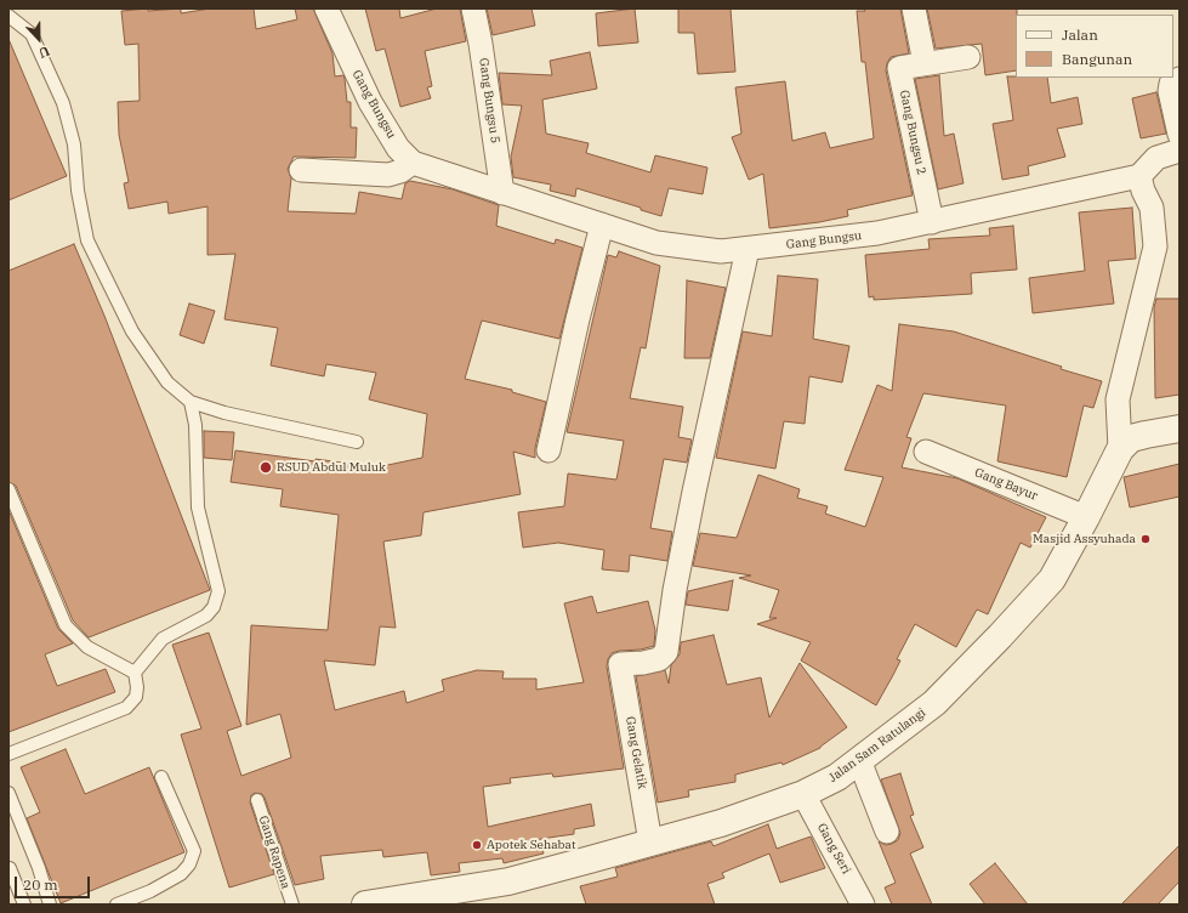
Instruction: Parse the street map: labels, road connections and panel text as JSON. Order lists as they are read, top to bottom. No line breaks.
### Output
{"streets":{"street":["Gang Bungsu 5","Gang Bungsu","Gang Bungsu 2","Gang Bayur","Jalan Sam Ratulangi","Gang Gelatik","Gang Seri"],"lane":["Gang Rapena"]},"crossings":[["Gang Bungsu 5","Gang Bungsu"],["Gang Bungsu","Gang Bungsu 2"],["Gang Bungsu","Gang Gelatik"],["Gang Bayur","Jalan Sam Ratulangi"],["Jalan Sam Ratulangi","Gang Gelatik"],["Jalan Sam Ratulangi","Gang Seri"]],"places":["RSUD Abdul Muluk","Masjid Assyuhada","Apotek Sehabat"],"legend":["Jalan","Bangunan"],"scale_bar":"20 m","north":"bottom"}
